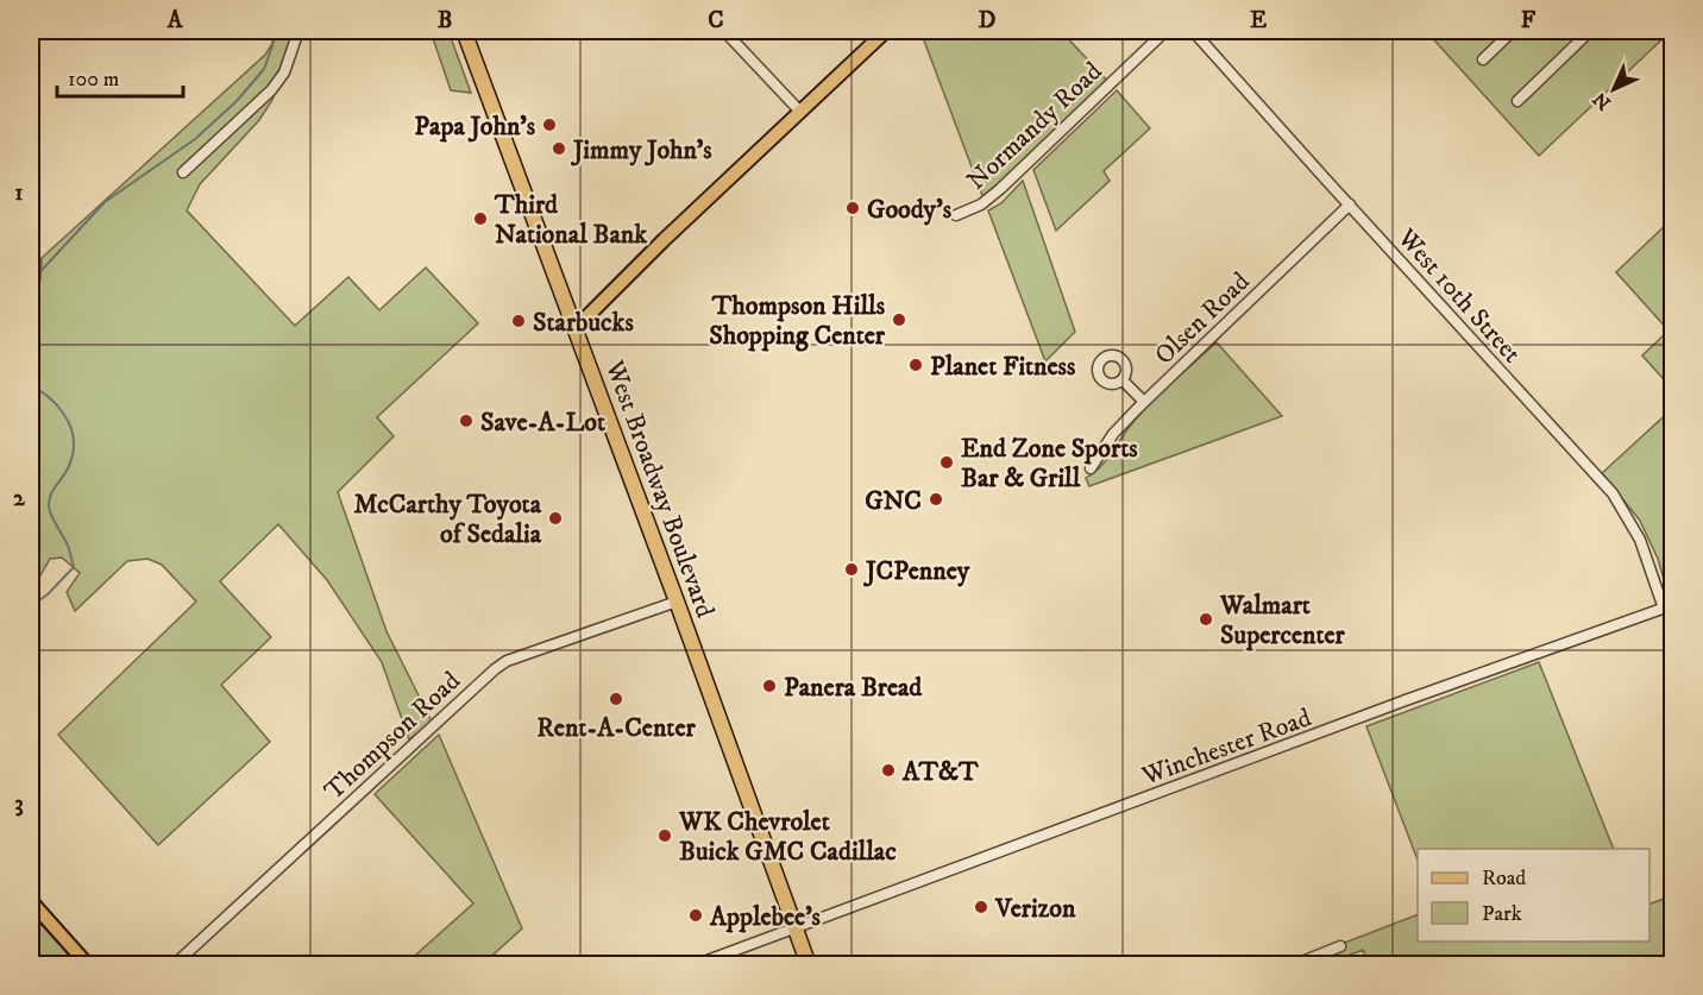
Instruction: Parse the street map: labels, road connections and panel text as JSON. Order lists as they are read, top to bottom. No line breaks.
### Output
{"streets":{"highway":["West Broadway Boulevard"],"street":["Normandy Road","West 10th Street","Olsen Road","Thompson Road","Winchester Road"]},"crossings":[["West 10th Street","Olsen Road"],["West 10th Street","Winchester Road"],["West Broadway Boulevard","Thompson Road"],["West Broadway Boulevard","Winchester Road"]],"places":["Papa John's","Jimmy John's","Goody's","Third National Bank","Thompson Hills Shopping Center","Starbucks","Planet Fitness","Save-A-Lot","End Zone Sports Bar & Grill","GNC","McCarthy Toyota of Sedalia","JCPenney","Walmart Supercenter","Panera Bread","Rent-A-Center","AT&T","WK Chevrolet Buick GMC Cadillac","Verizon","Applebee's"],"legend":["Road","Park"],"scale_bar":"100 m","north":"bottom left","grid":{"columns":["A","B","C","D","E","F"],"rows":["1","2","3"]}}
